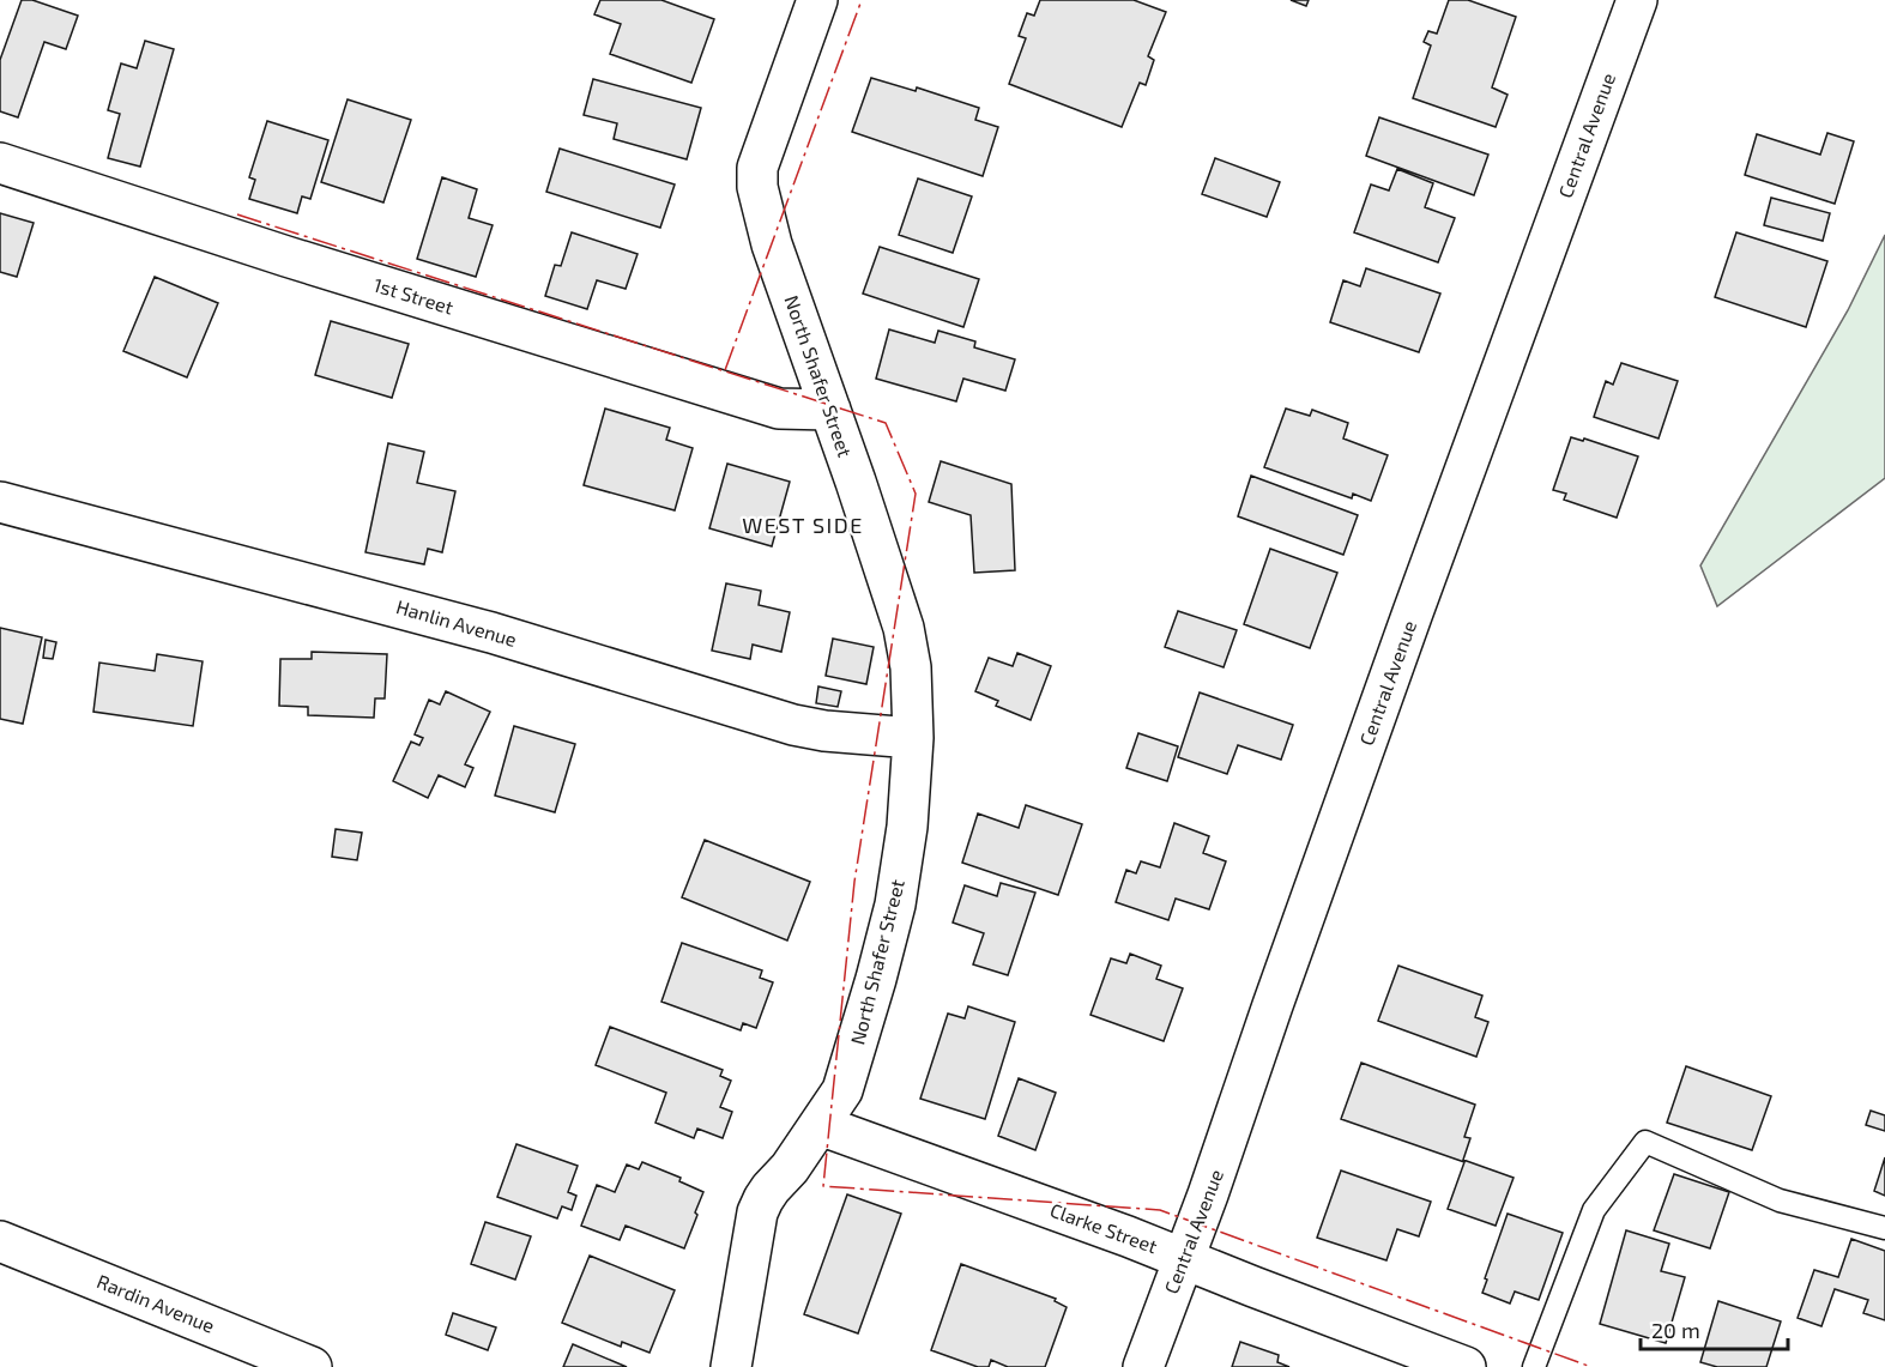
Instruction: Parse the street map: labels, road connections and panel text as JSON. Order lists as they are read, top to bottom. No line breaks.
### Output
{"streets":{"street":["Central Avenue","1st Street","North Shafer Street","Hanlin Avenue","Clarke Street","Rardin Avenue"]},"crossings":[["Central Avenue","Clarke Street"],["1st Street","North Shafer Street"],["North Shafer Street","Hanlin Avenue"],["North Shafer Street","Clarke Street"]],"districts":["WEST SIDE"],"scale_bar":"20 m"}
